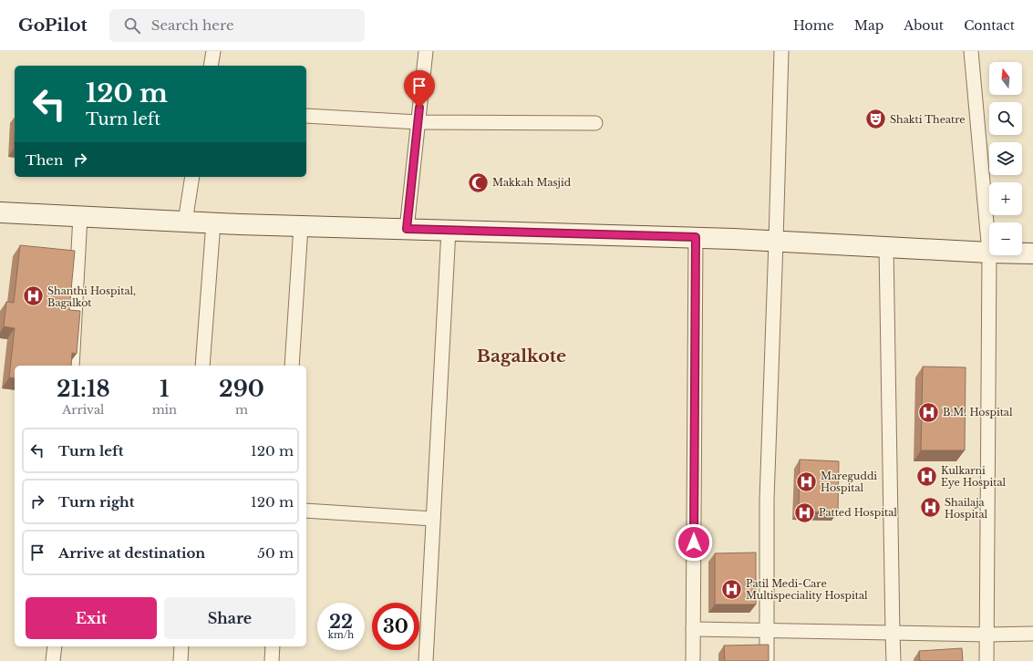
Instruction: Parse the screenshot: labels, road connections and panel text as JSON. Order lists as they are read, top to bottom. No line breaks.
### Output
{"districts":["Bagalkote"],"places":{"theatre":["Shakti Theatre"],"mosque":["Makkah Masjid"],"hospital":["Shanthi Hospital, Bagalkot","B.M. Hospital","Kulkarni Eye Hospital","Mareguddi Hospital","Shailaja Hospital","Patted Hospital","Patil Medi-Care Multispeciality Hospital"]},"north":"top","page":{"header":"GoPilot","search":"Search here","nav":["Home","Map","About","Contact"],"map_buttons":["+","−"],"turn":["120 m","Turn left"],"then":"Then","eta":["21:18","Arrival","1","min","290","m"],"list":[{"name":"Turn left","value":"120 m"},{"name":"Turn right","value":"120 m"},{"name":"Arrive at destination","value":"50 m"}],"buttons":["Exit","Share"],"speed":"22 km/h","limit":"30"}}
